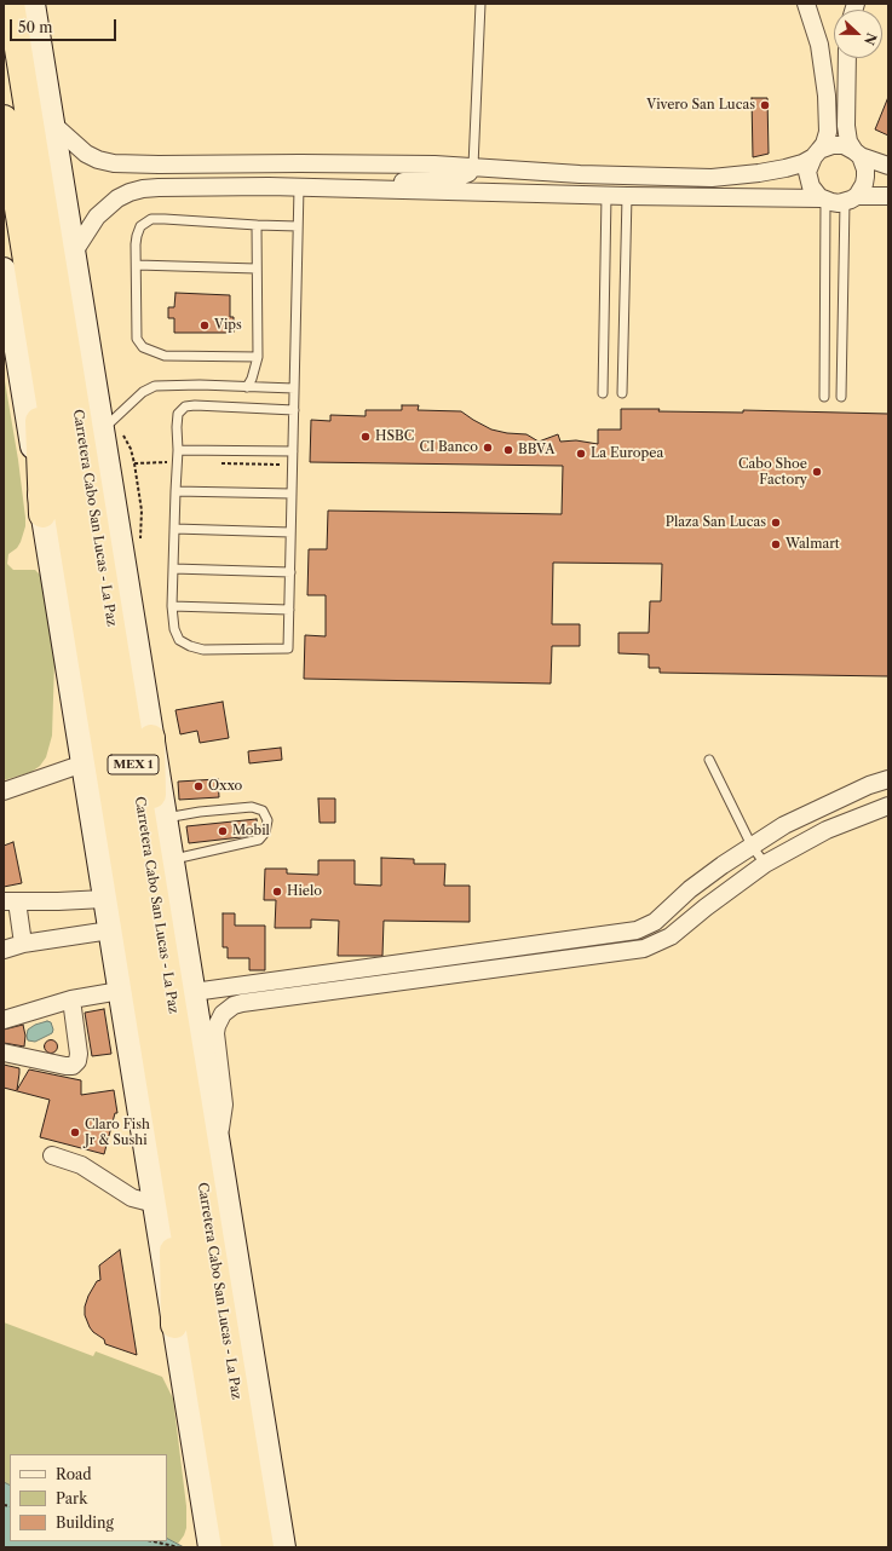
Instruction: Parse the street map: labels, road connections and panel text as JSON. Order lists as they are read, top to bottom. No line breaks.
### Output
{"streets":{"highway":["Carretera Cabo San Lucas - La Paz","MEX 1"]},"places":["Vivero San Lucas","Vips","HSBC","CI Banco","BBVA","La Europea","Cabo Shoe Factory","Plaza San Lucas","Walmart","Oxxo","Mobil","Hielo","Claro Fish Jr & Sushi"],"legend":["Road","Park","Building"],"scale_bar":"50 m","north":"right"}
